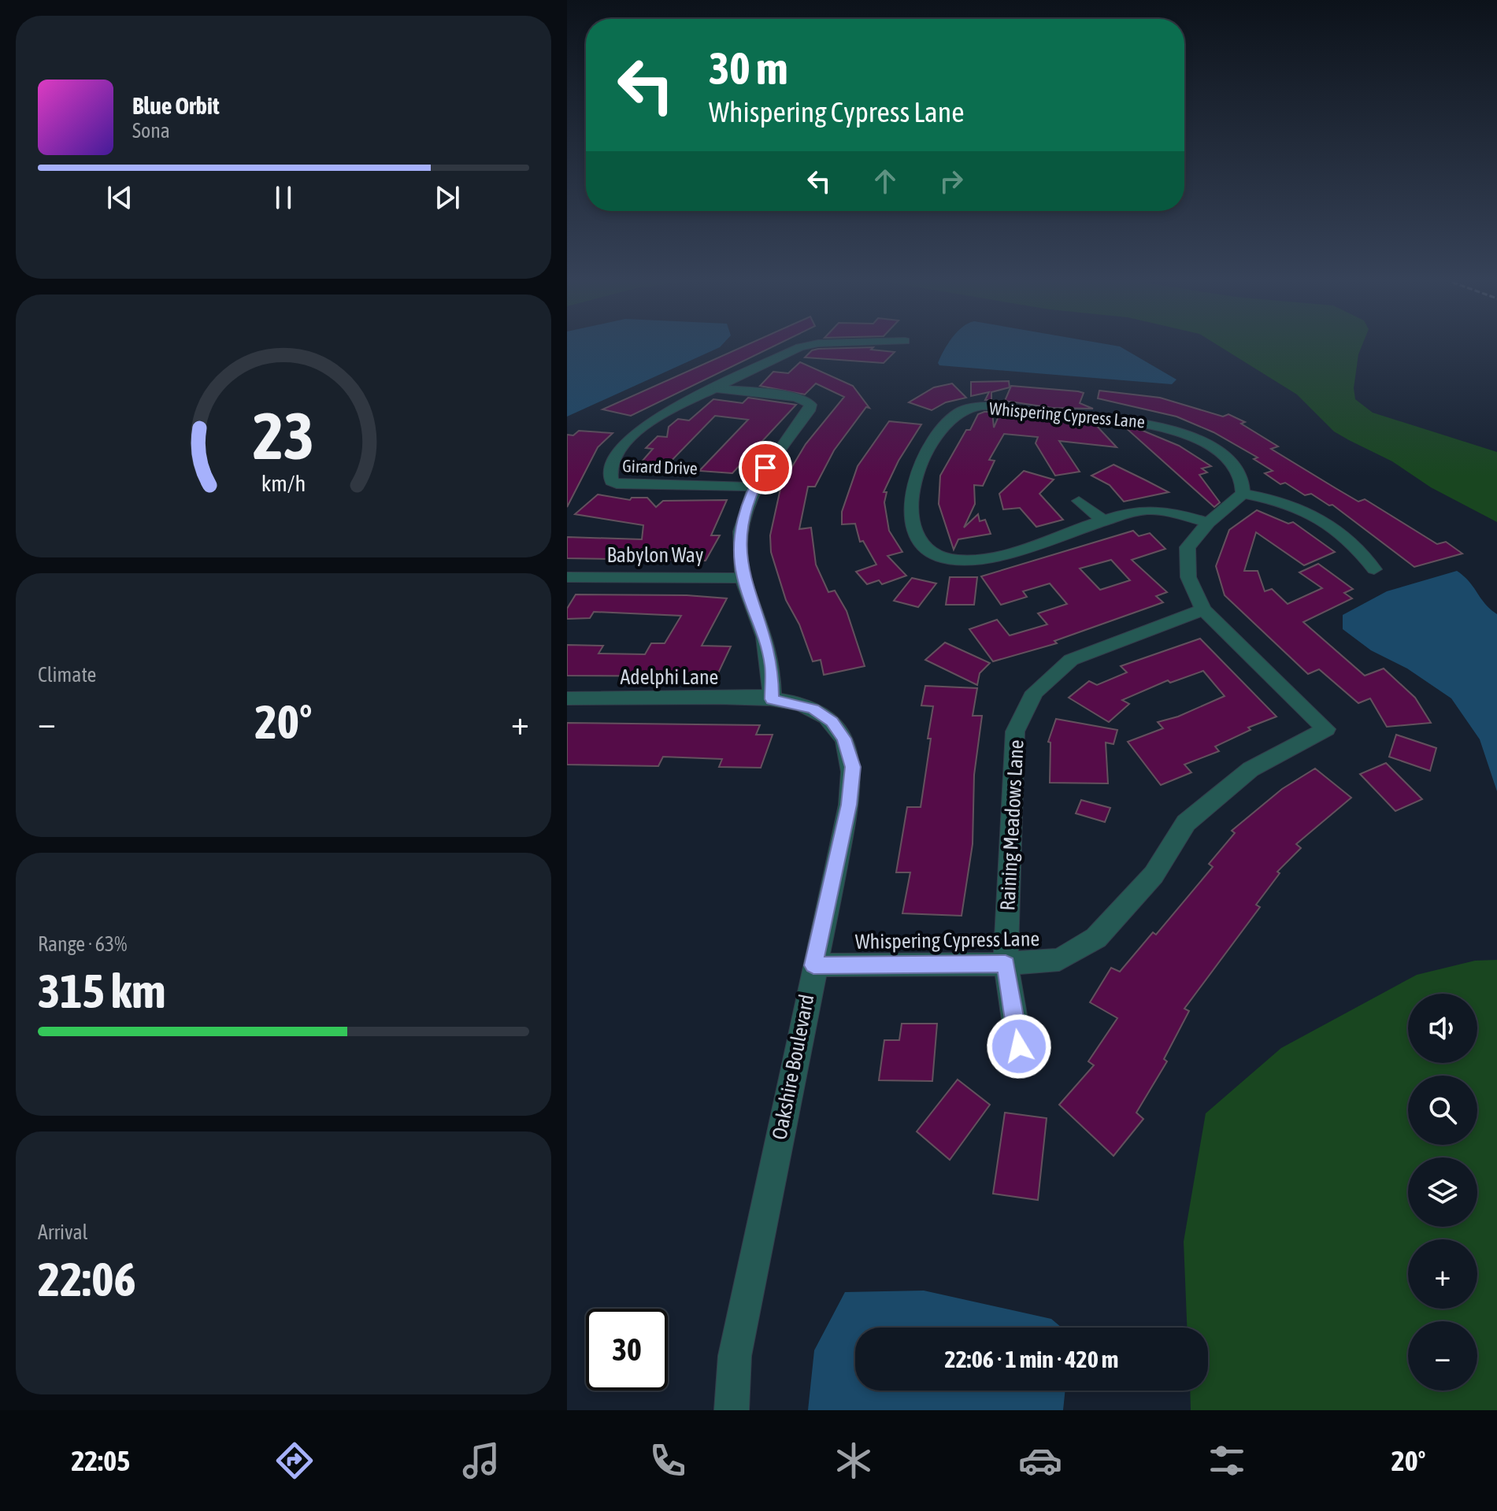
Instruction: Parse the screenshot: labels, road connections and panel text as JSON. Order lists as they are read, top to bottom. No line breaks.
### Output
{"streets":{"street":["Whispering Cypress Lane","Girard Drive","Babylon Way","Adelphi Lane","Raining Meadows Lane","Oakshire Boulevard"]},"crossings":[["Whispering Cypress Lane","Raining Meadows Lane"],["Whispering Cypress Lane","Oakshire Boulevard"],["Adelphi Lane","Oakshire Boulevard"]],"page":{"turn":["30 m","Whispering Cypress Lane"],"song":["Blue Orbit","Sona"],"tile":["Climate",["Range · 63%","315 km"],["Arrival","22:06"]],"heat":["−","20°","+"],"map_buttons":["+","−"],"limit":"30","trip":"22:06 · 1 min · 420 m","tabs":["22:05","20°"],"gauge":["23","km/h"]}}
